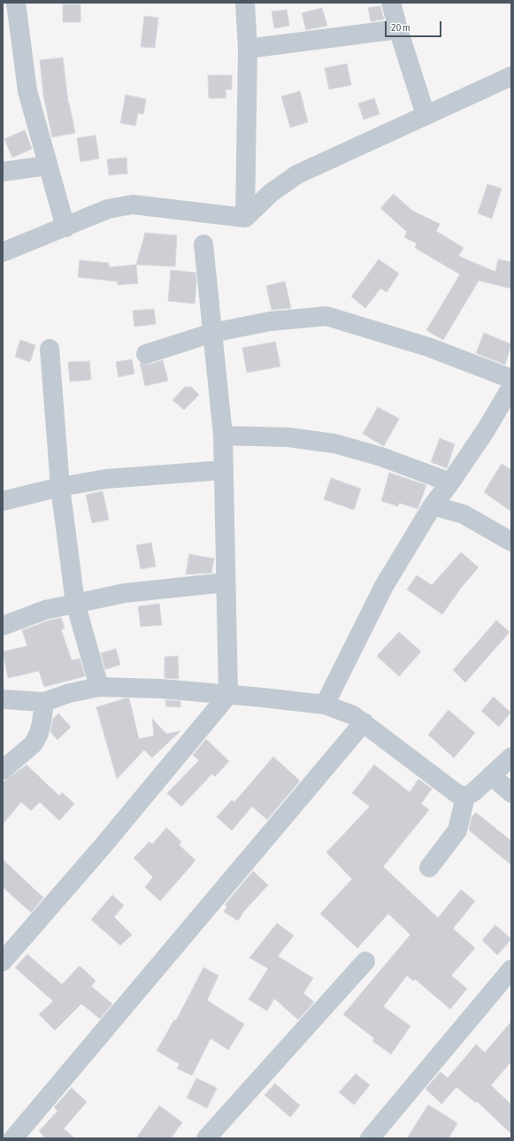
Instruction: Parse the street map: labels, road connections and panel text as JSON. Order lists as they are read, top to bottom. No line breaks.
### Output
{"scale_bar":"20 m"}
